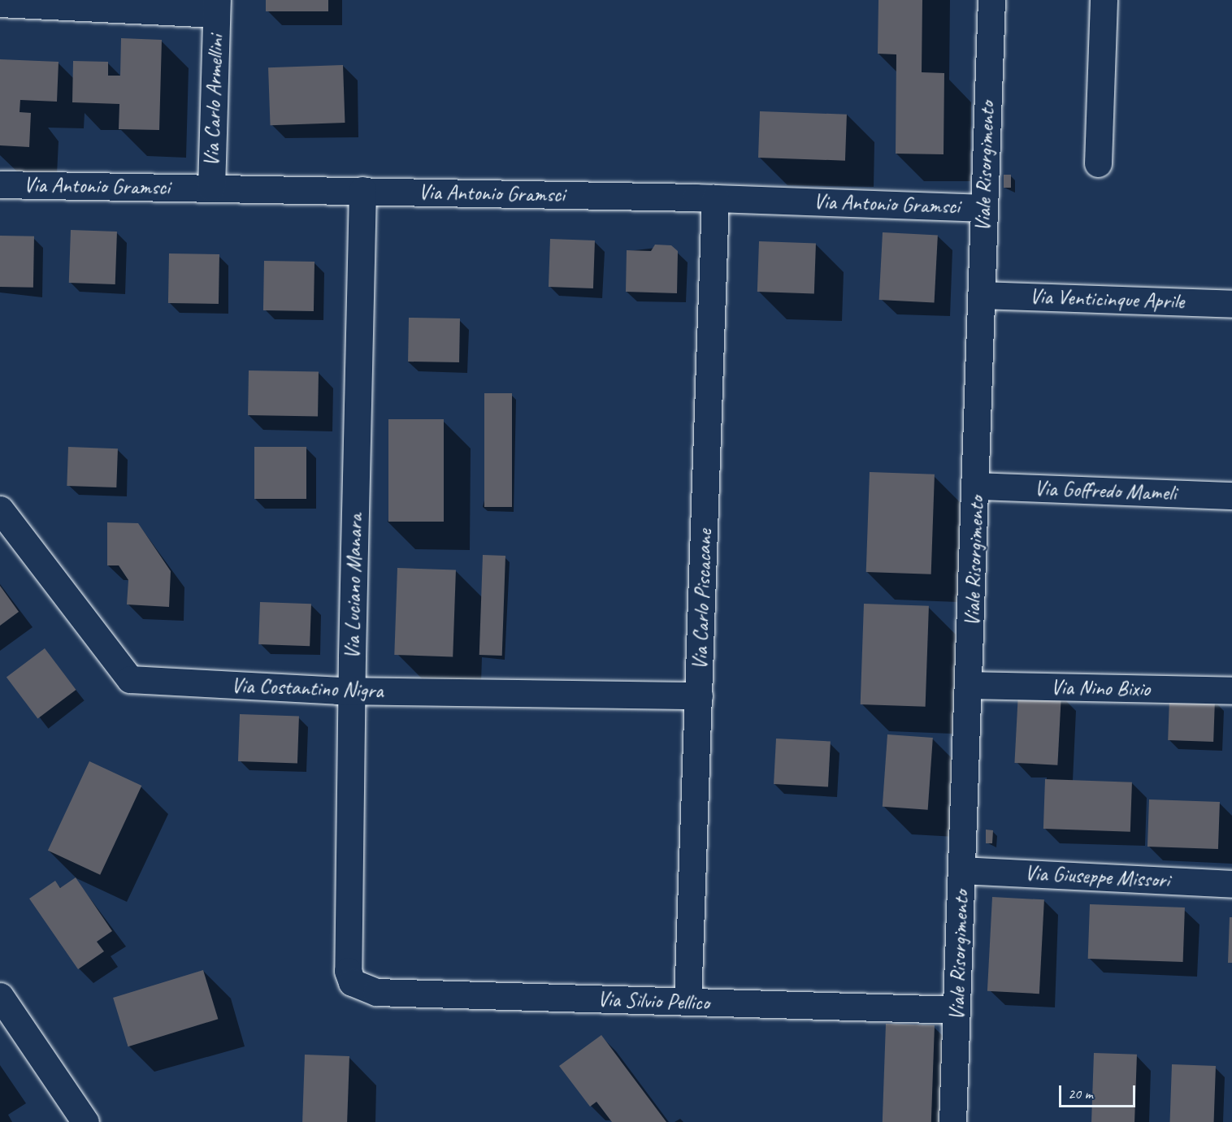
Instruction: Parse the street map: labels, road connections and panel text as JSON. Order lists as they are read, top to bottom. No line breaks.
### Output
{"streets":{"street":["Via Carlo Armellini","Viale Risorgimento","Via Antonio Gramsci","Via Venticinque Aprile","Via Goffredo Mameli","Via Luciano Manara","Via Carlo Piscacane","Via Costantino Nigra","Via Nino Bixio","Via Giuseppe Missori","Via Silvio Pellico"]},"crossings":[["Via Carlo Armellini","Via Antonio Gramsci"],["Viale Risorgimento","Via Antonio Gramsci"],["Viale Risorgimento","Via Venticinque Aprile"],["Viale Risorgimento","Via Goffredo Mameli"],["Viale Risorgimento","Via Nino Bixio"],["Viale Risorgimento","Via Giuseppe Missori"],["Viale Risorgimento","Via Silvio Pellico"],["Via Antonio Gramsci","Via Luciano Manara"],["Via Antonio Gramsci","Via Carlo Piscacane"],["Via Luciano Manara","Via Costantino Nigra"],["Via Luciano Manara","Via Silvio Pellico"],["Via Carlo Piscacane","Via Costantino Nigra"],["Via Carlo Piscacane","Via Silvio Pellico"]],"scale_bar":"20 m"}
